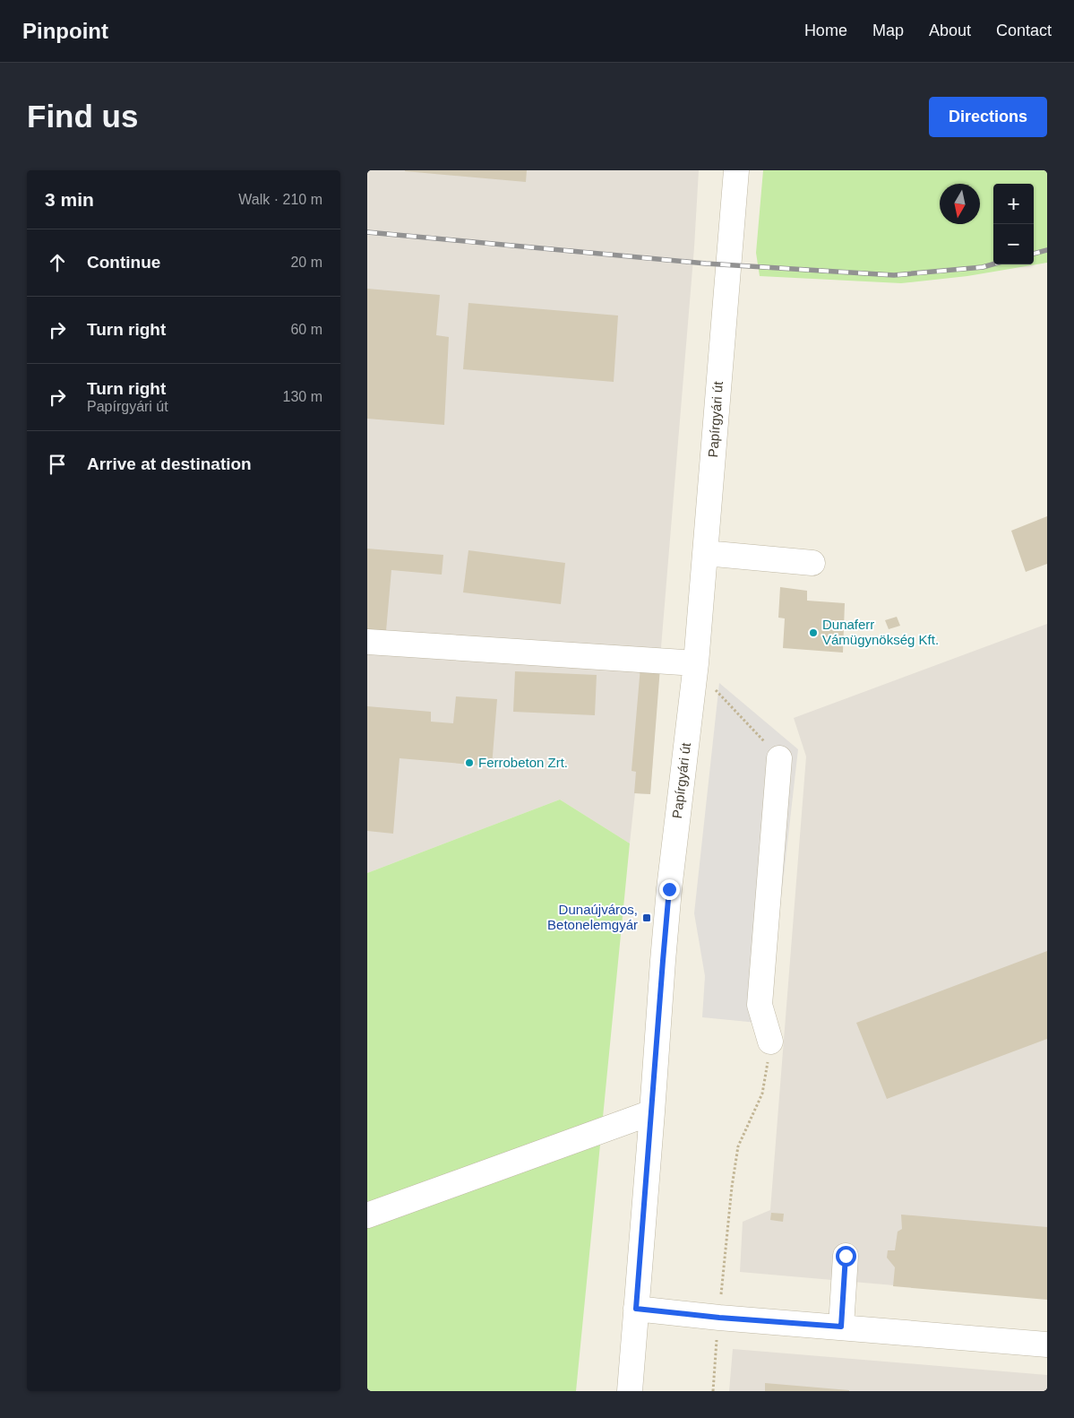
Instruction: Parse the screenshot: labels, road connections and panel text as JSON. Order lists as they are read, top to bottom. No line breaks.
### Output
{"streets":{"street":["Papírgyári út"]},"places":{"other":["Dunaferr Vámügynökség Kft.","Ferrobeton Zrt."],"transit":["Dunaújváros, Betonelemgyár"]},"north":"bottom","page":{"header":"Pinpoint","nav":["Home","Map","About","Contact"],"buttons":"Directions","title":"Find us","heading":["3 min","Walk · 210 m"],"map_buttons":["+","−"],"list":[["Continue","20 m"],["Turn right","60 m"],["Turn right","Papírgyári út","130 m"],"Arrive at destination"]}}
